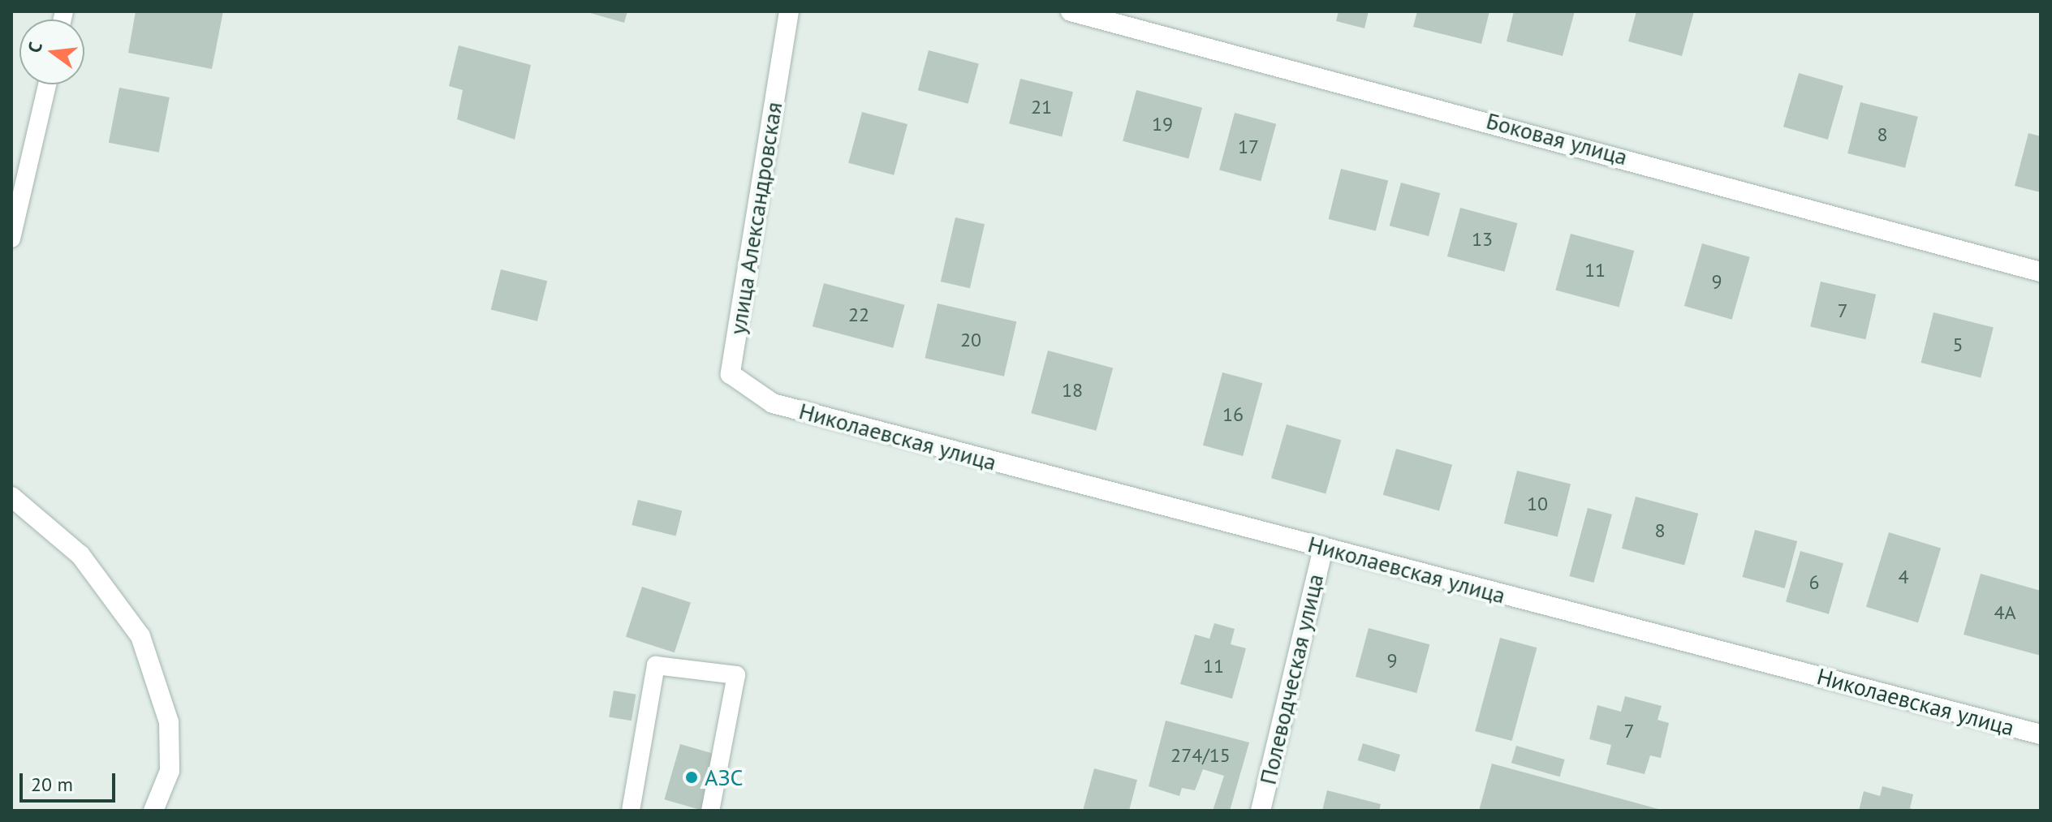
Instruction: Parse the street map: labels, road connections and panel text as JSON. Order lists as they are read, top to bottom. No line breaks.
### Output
{"streets":{"street":["Боковая улица","улица Александровская","Николаевская улица","Полеводческая улица"]},"crossings":[["улица Александровская","Николаевская улица"],["Николаевская улица","Полеводческая улица"]],"places":["АЗС"],"house_numbers":["21","19","8","17","13","11","9","7","22","20","5","18","16","10","8","4","6","4А","9","11","7","274/15"],"scale_bar":"20 m","north":"left"}
